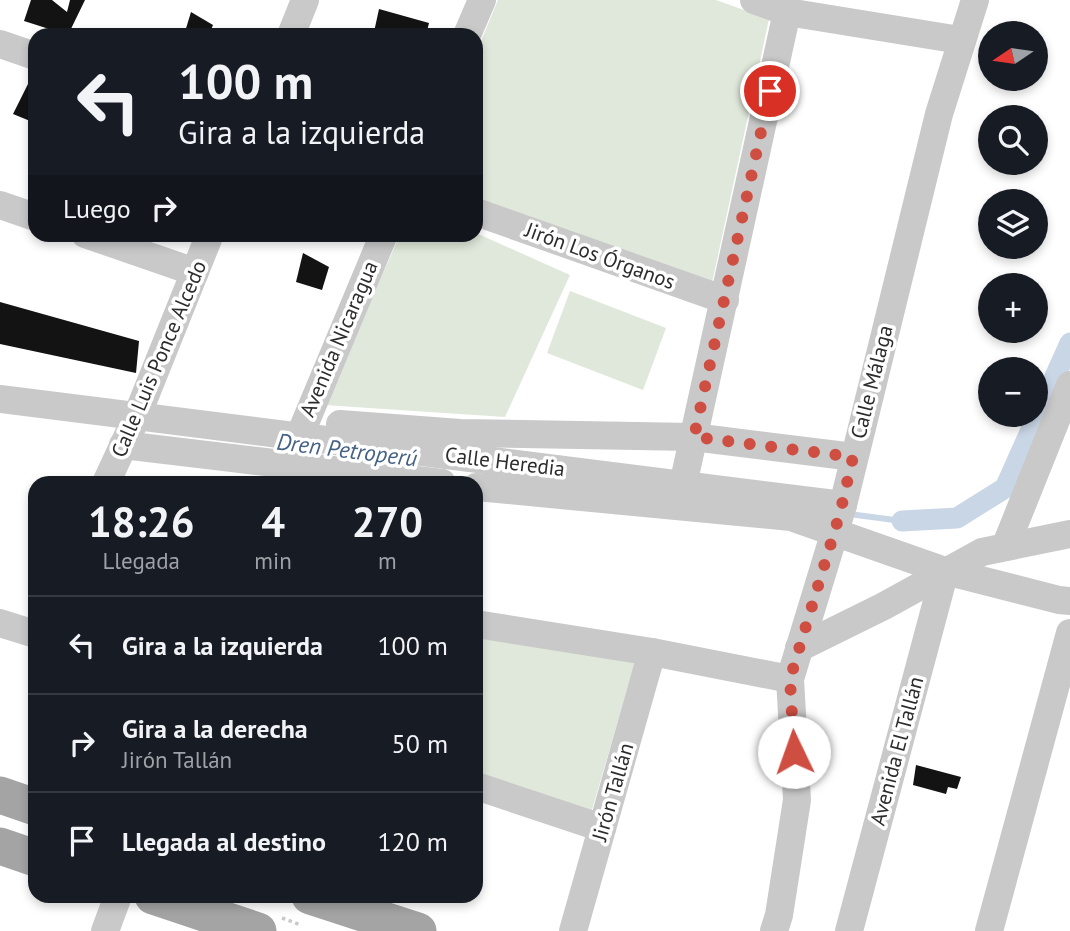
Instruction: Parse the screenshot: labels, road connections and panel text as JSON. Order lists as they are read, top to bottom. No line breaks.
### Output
{"streets":{"street":["Jirón Los Órganos","Avenida Nicaragua","Calle Luis Ponce Alcedo","Calle Málaga","Calle Heredia","Avenida El Tallán","Jirón Tallán"]},"crossings":[["Avenida Nicaragua","Calle Heredia"],["Calle Luis Ponce Alcedo","Calle Heredia"],["Calle Málaga","Calle Heredia"]],"water":["Dren Petroperú"],"north":"left","page":{"map_buttons":["+","−"],"turn":["100 m","Gira a la izquierda"],"then":"Luego","eta":["18:26","Llegada","4","min","270","m"],"list":[{"name":"Gira a la izquierda","value":"100 m"},{"name":"Gira a la derecha","note":"Jirón Tallán","value":"50 m"},{"name":"Llegada al destino","value":"120 m"}]}}
